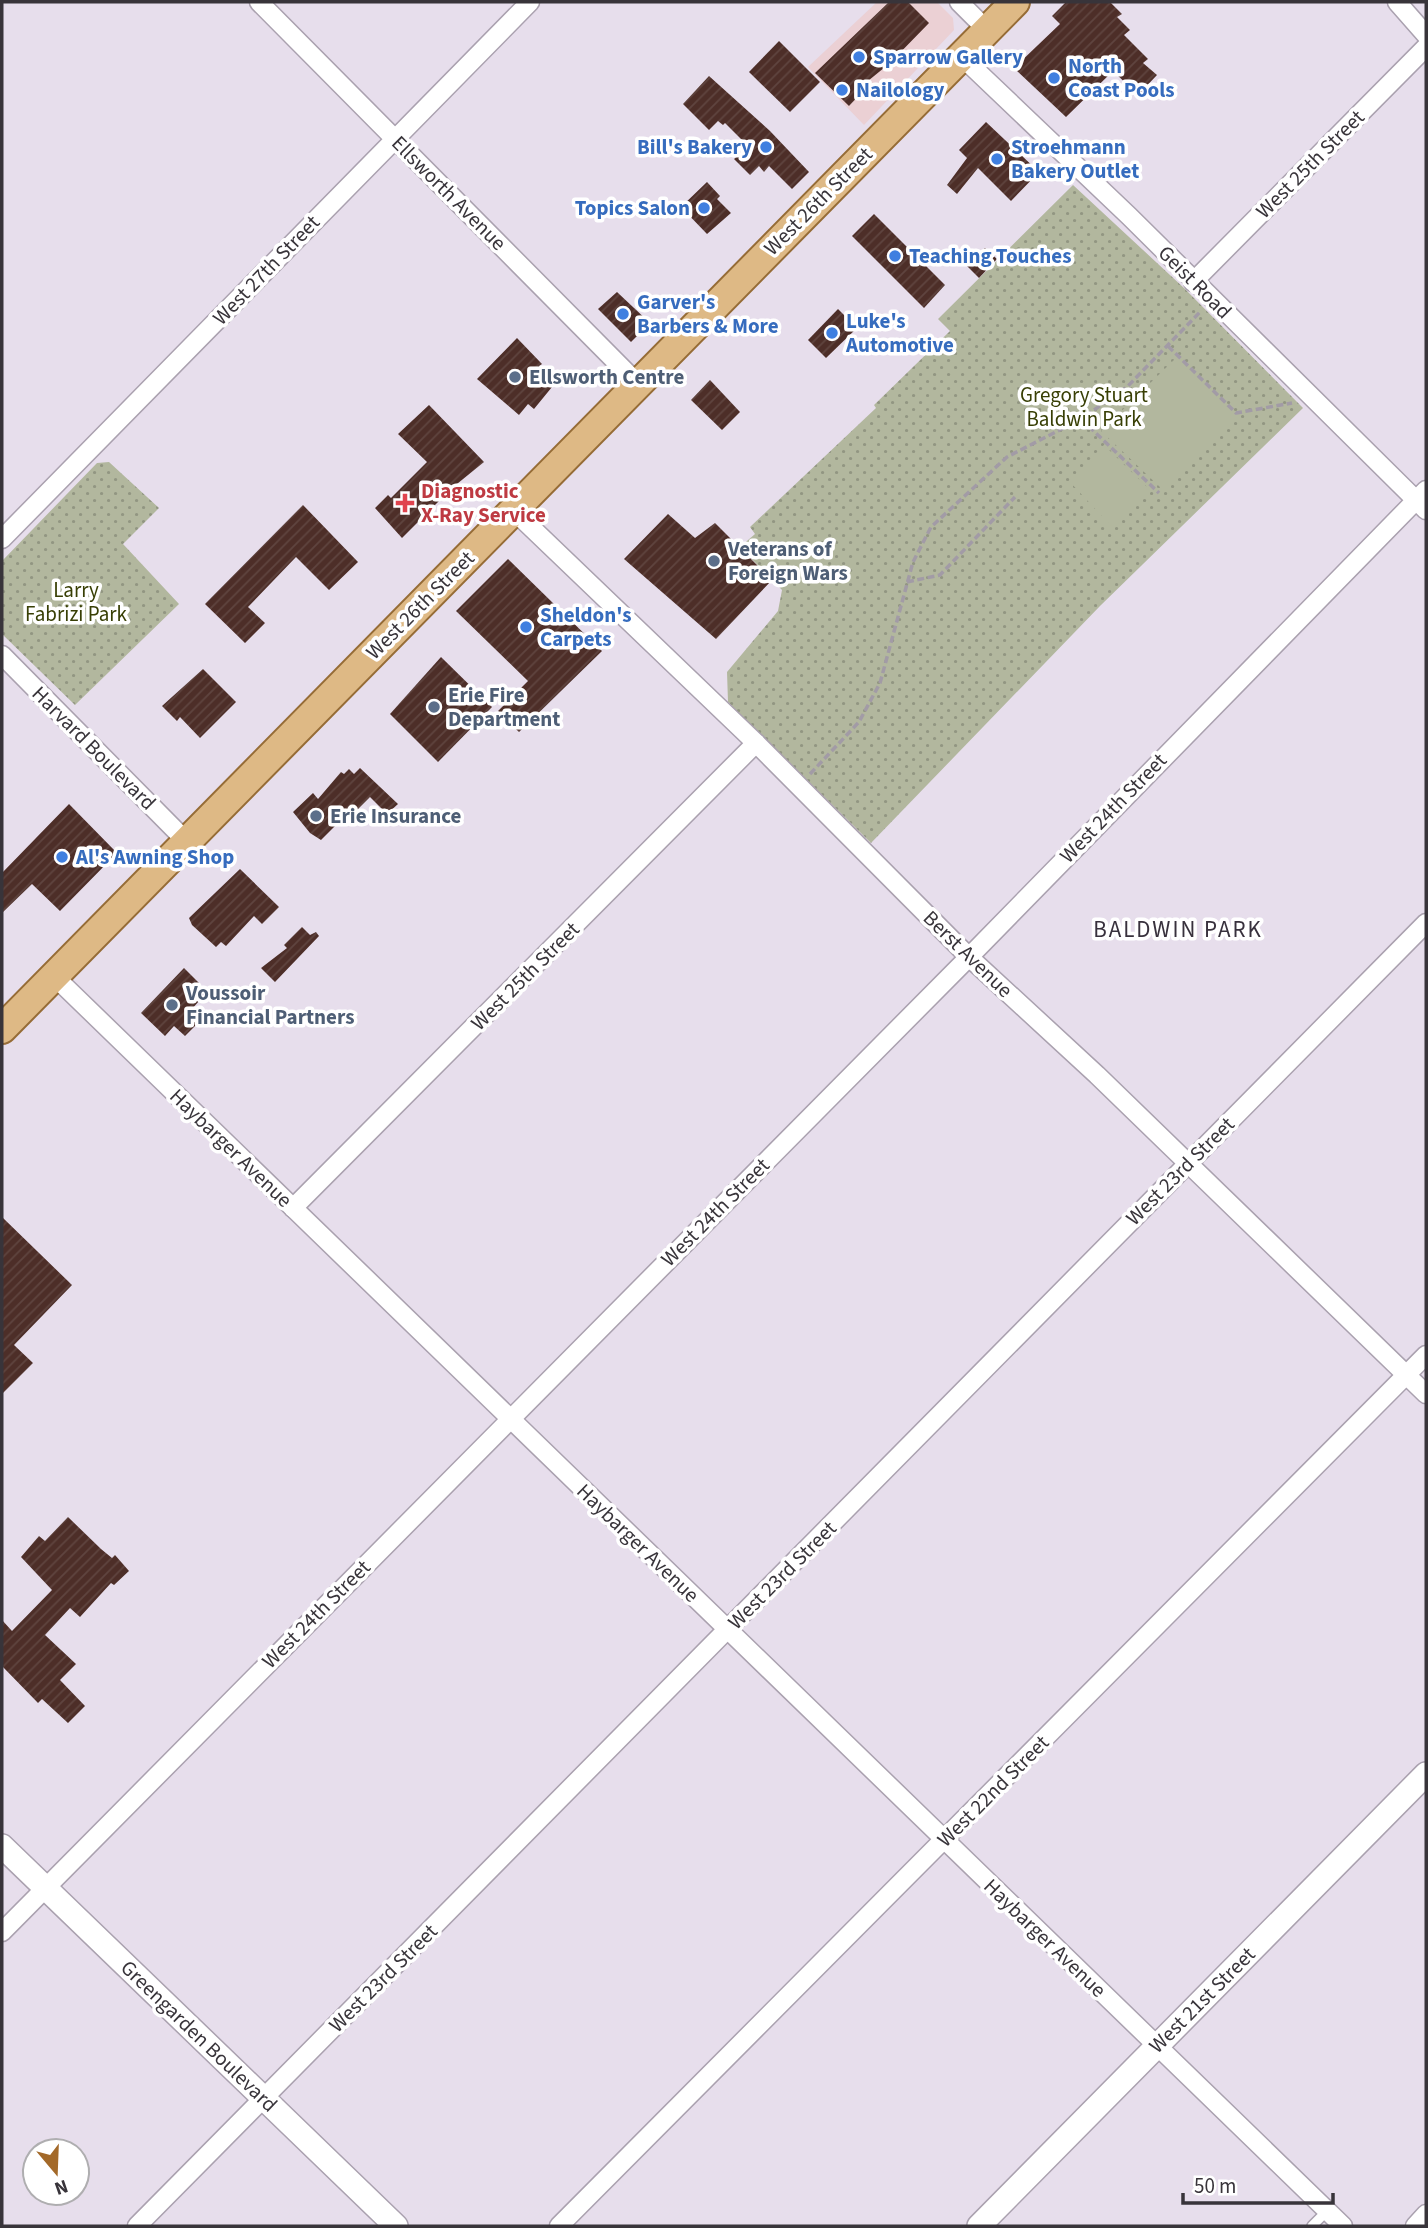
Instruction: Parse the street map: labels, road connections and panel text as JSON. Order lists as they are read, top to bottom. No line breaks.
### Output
{"streets":{"main road":["West 26th Street"],"street":["West 25th Street","Ellsworth Avenue","West 27th Street","Geist Road","Harvard Boulevard","West 24th Street","Berst Avenue","Haybarger Avenue","West 23rd Street","West 22nd Street","West 21st Street","Greengarden Boulevard"]},"crossings":[["West 25th Street","Geist Road"],["West 25th Street","Berst Avenue"],["West 25th Street","Haybarger Avenue"],["Ellsworth Avenue","West 26th Street"],["Ellsworth Avenue","West 27th Street"],["West 26th Street","Geist Road"],["West 26th Street","Harvard Boulevard"],["West 26th Street","Berst Avenue"],["West 26th Street","Haybarger Avenue"],["Geist Road","West 24th Street"],["West 24th Street","Berst Avenue"],["West 24th Street","Haybarger Avenue"],["West 24th Street","Greengarden Boulevard"],["Berst Avenue","West 23rd Street"],["Berst Avenue","West 22nd Street"],["Haybarger Avenue","West 23rd Street"],["Haybarger Avenue","West 22nd Street"],["Haybarger Avenue","West 21st Street"],["West 23rd Street","Greengarden Boulevard"]],"districts":["BALDWIN PARK"],"parks":["Gregory Stuart Baldwin Park","Larry Fabrizi Park"],"places":{"other":["Sparrow Gallery","North Coast Pools","Nailology","Bill's Bakery","Stroehmann Bakery Outlet","Topics Salon","Teaching Touches","Garver's Barbers & More","Luke's Automotive","Ellsworth Centre","Veterans of Foreign Wars","Sheldon's Carpets","Erie Fire Department","Erie Insurance","Al's Awning Shop","Voussoir Financial Partners"],"health":["Diagnostic X-Ray Service"]},"scale_bar":"50 m","north":"bottom"}
